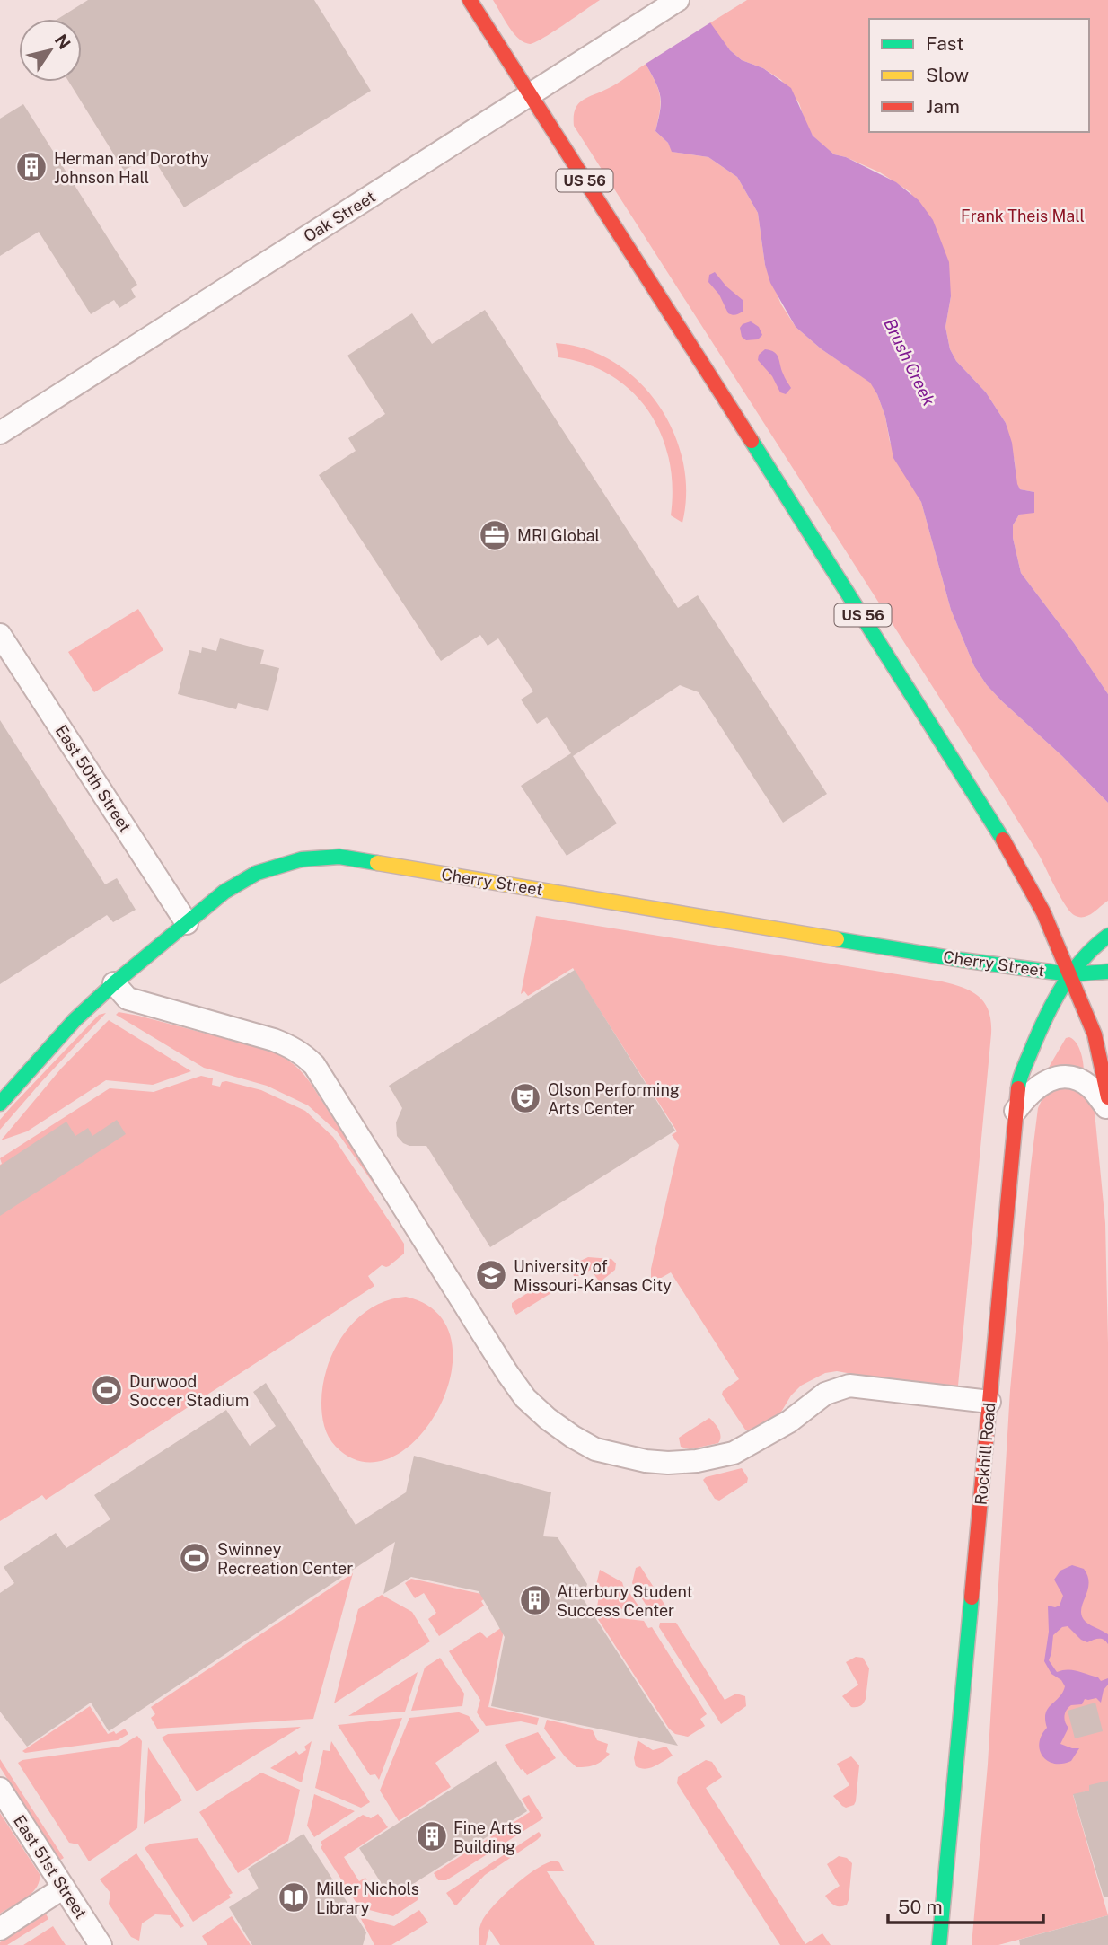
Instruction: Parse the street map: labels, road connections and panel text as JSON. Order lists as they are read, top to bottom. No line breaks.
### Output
{"streets":{"main road":["US 56","Cherry Street","Rockhill Road"],"street":["Oak Street","East 50th Street","East 51st Street"]},"crossings":[["US 56","Oak Street"],["US 56","Cherry Street"],["US 56","Rockhill Road"],["East 50th Street","Cherry Street"],["Cherry Street","Rockhill Road"]],"water":["Brush Creek"],"parks":["Frank Theis Mall"],"places":{"building":["Herman and Dorothy Johnson Hall","Atterbury Student Success Center","Fine Arts Building"],"office":["MRI Global"],"theatre":["Olson Performing Arts Center"],"school or university":["University of Missouri-Kansas City"],"sports":["Durwood Soccer Stadium","Swinney Recreation Center"],"library":["Miller Nichols Library"]},"legend":["Fast","Slow","Jam"],"scale_bar":"50 m","north":"top right"}
